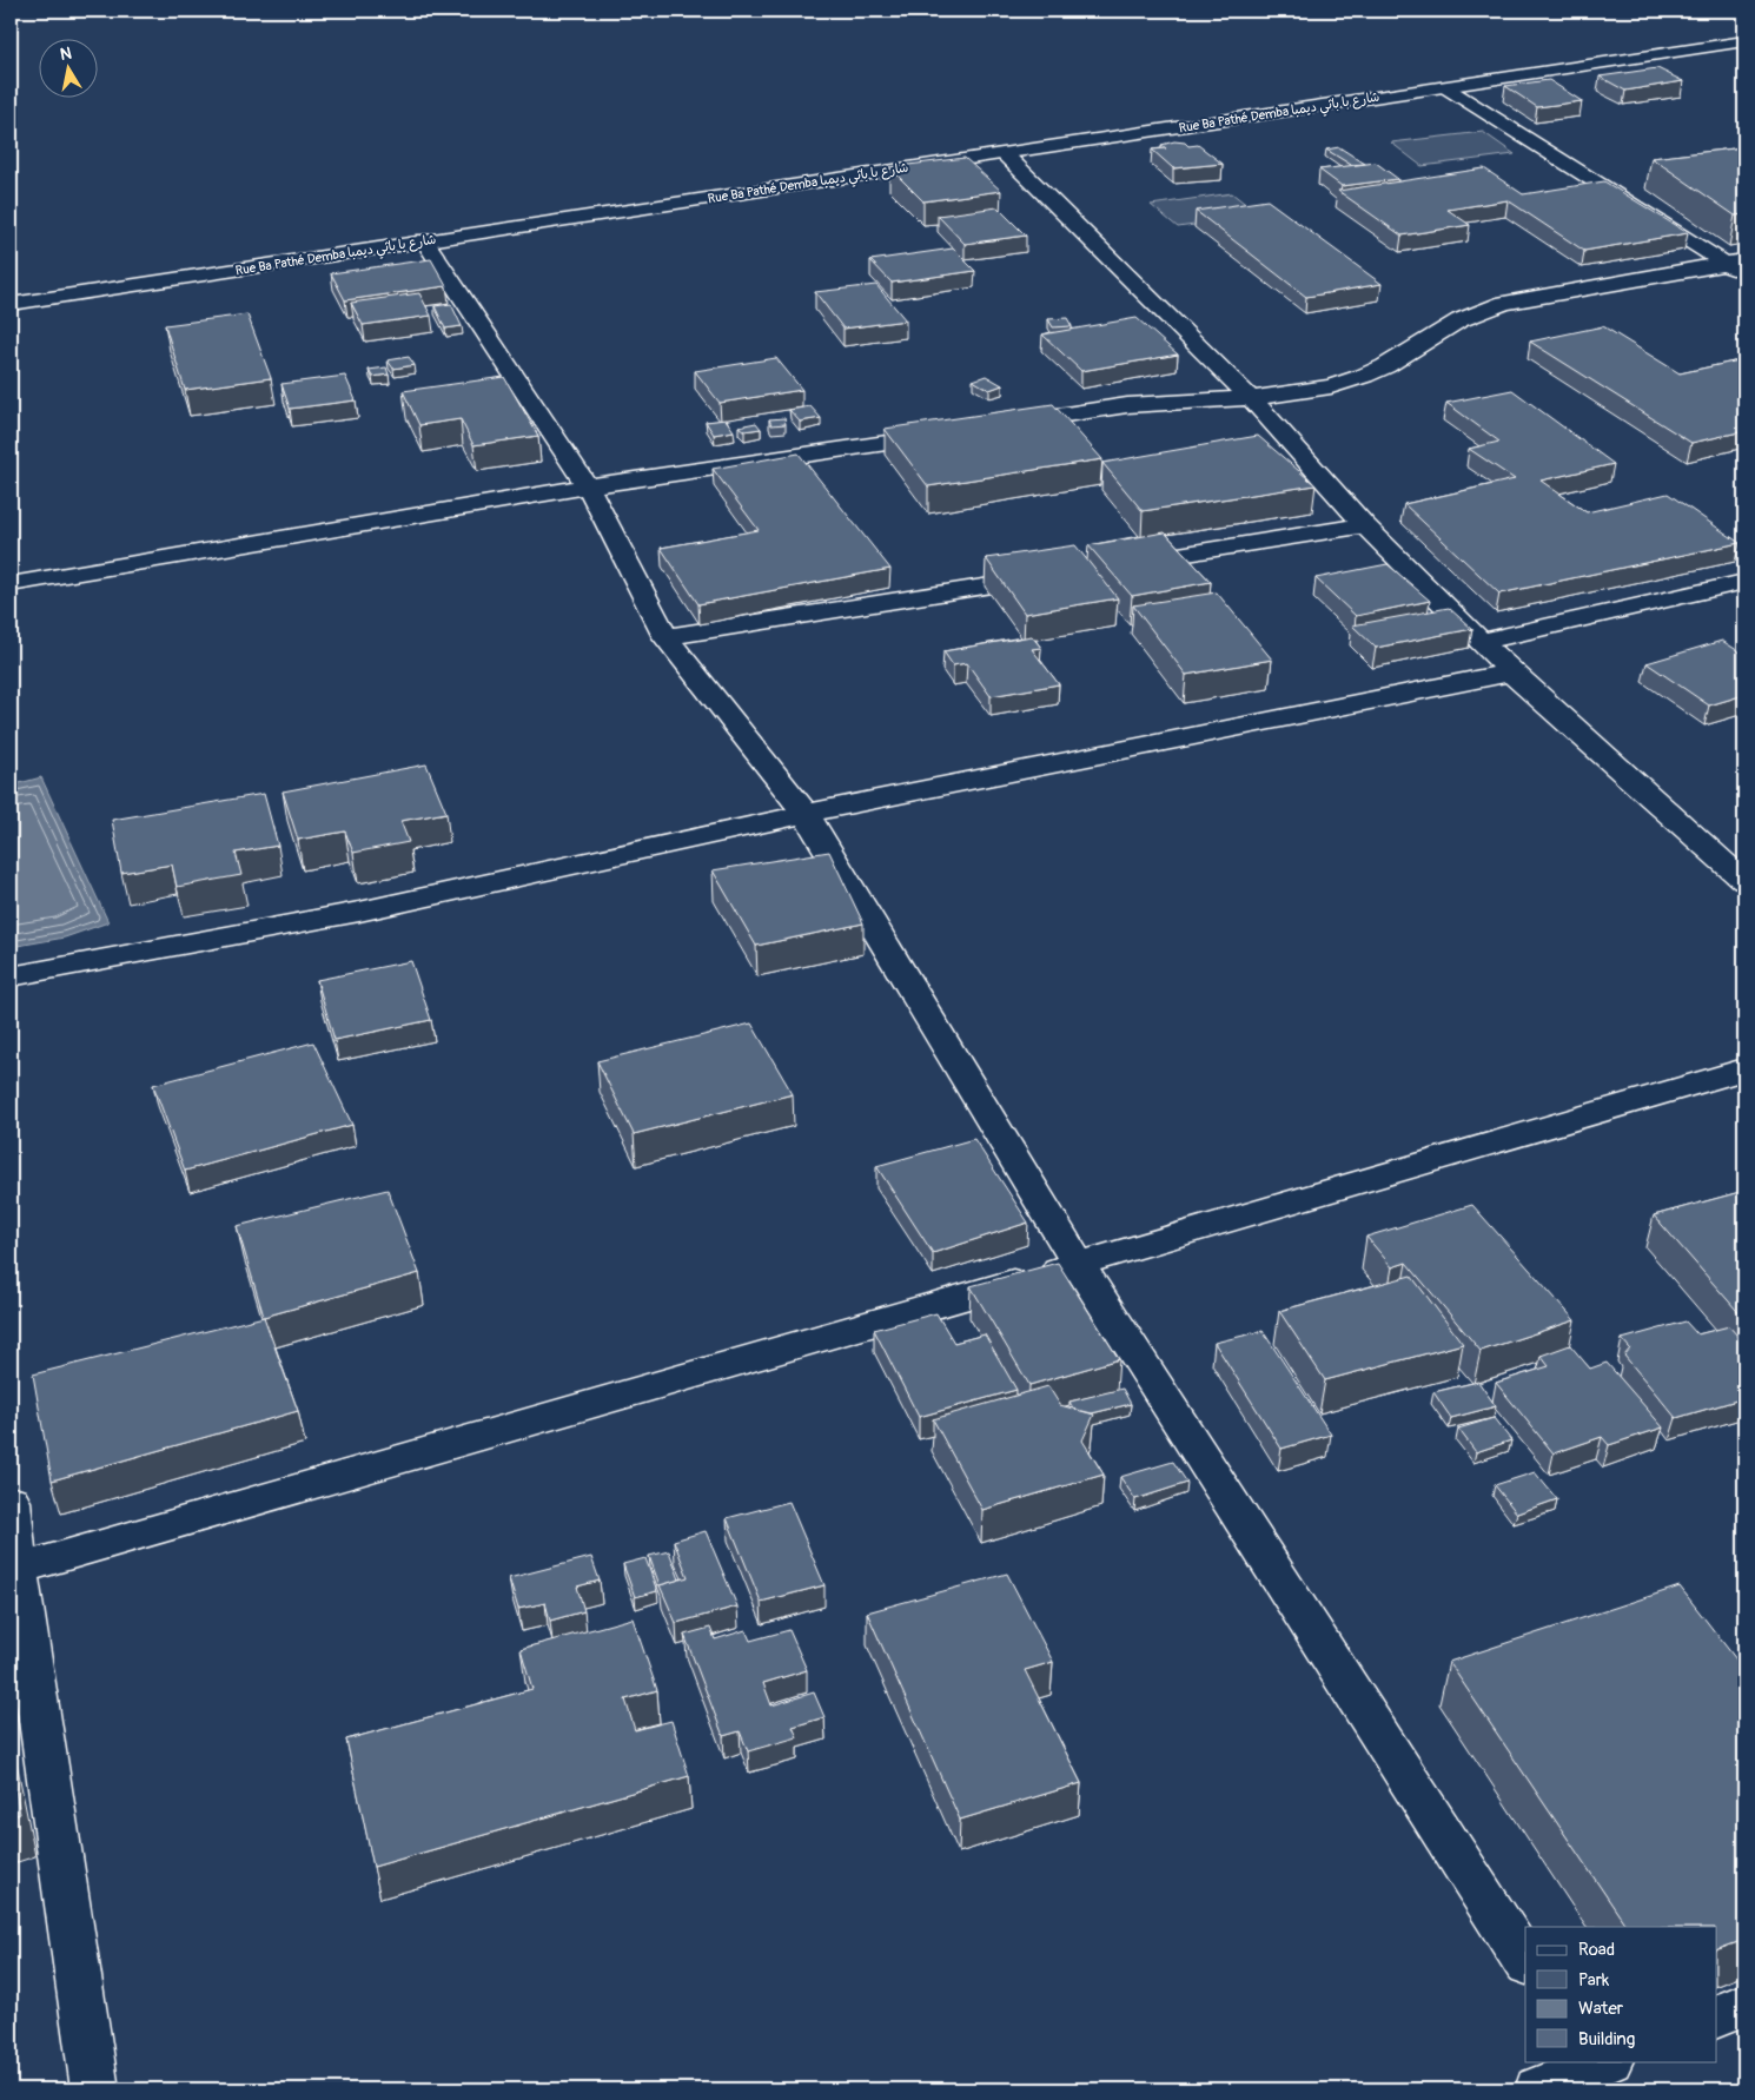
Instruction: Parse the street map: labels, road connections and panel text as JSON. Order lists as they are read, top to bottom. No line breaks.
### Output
{"streets":{"street":["Rue Ba Pathé Demba شارع با باثي ديمبا"]},"legend":["Road","Park","Water","Building"],"north":"top"}
